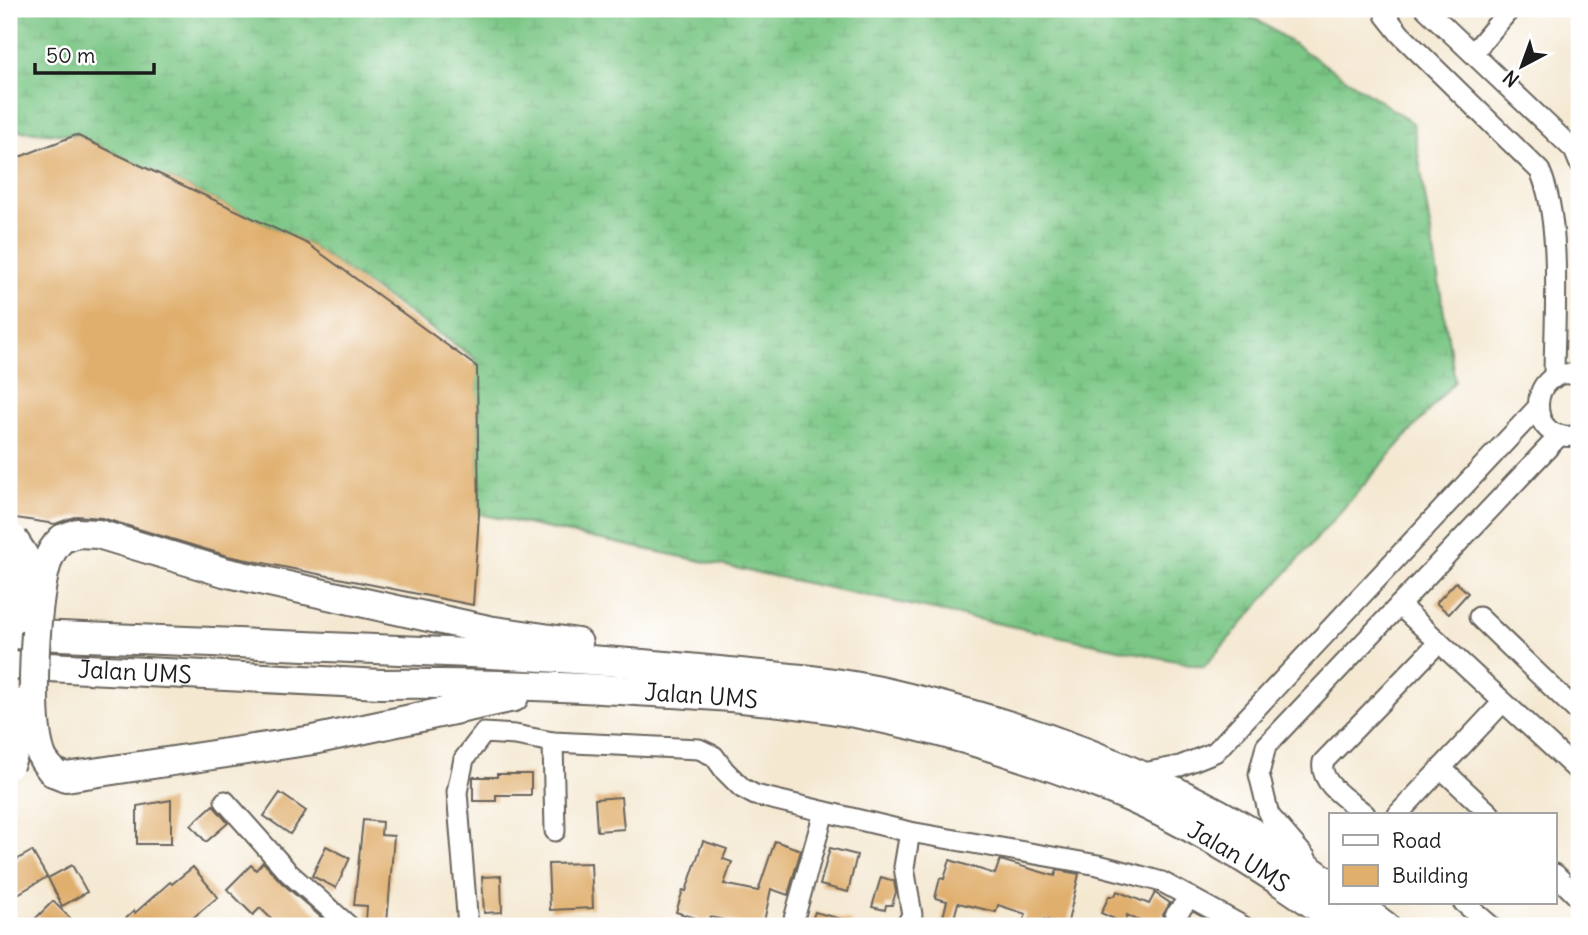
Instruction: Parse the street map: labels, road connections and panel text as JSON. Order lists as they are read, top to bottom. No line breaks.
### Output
{"streets":{"highway":["Jalan UMS"]},"legend":["Road","Building"],"scale_bar":"50 m","north":"bottom left"}
